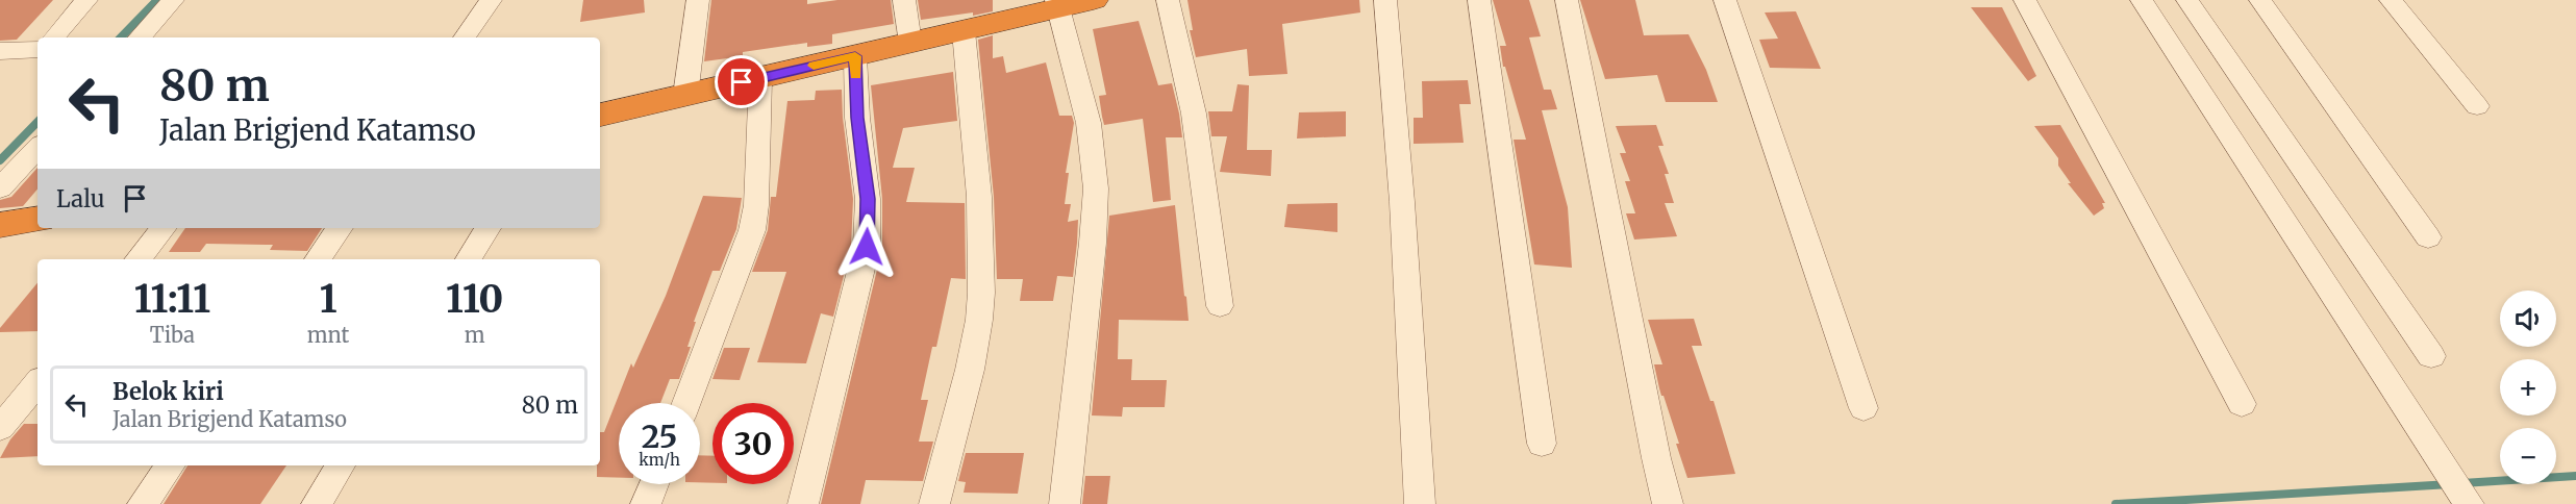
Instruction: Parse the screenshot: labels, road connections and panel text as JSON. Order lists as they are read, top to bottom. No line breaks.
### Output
{"page":{"turn":["80 m","Jalan Brigjend Katamso"],"then":"Lalu","eta":["11:11","Tiba","1","mnt","110","m"],"map_buttons":["+","−"],"list":[{"name":"Belok kiri","note":"Jalan Brigjend Katamso","value":"80 m"}],"speed":"25 km/h","limit":"30"}}
